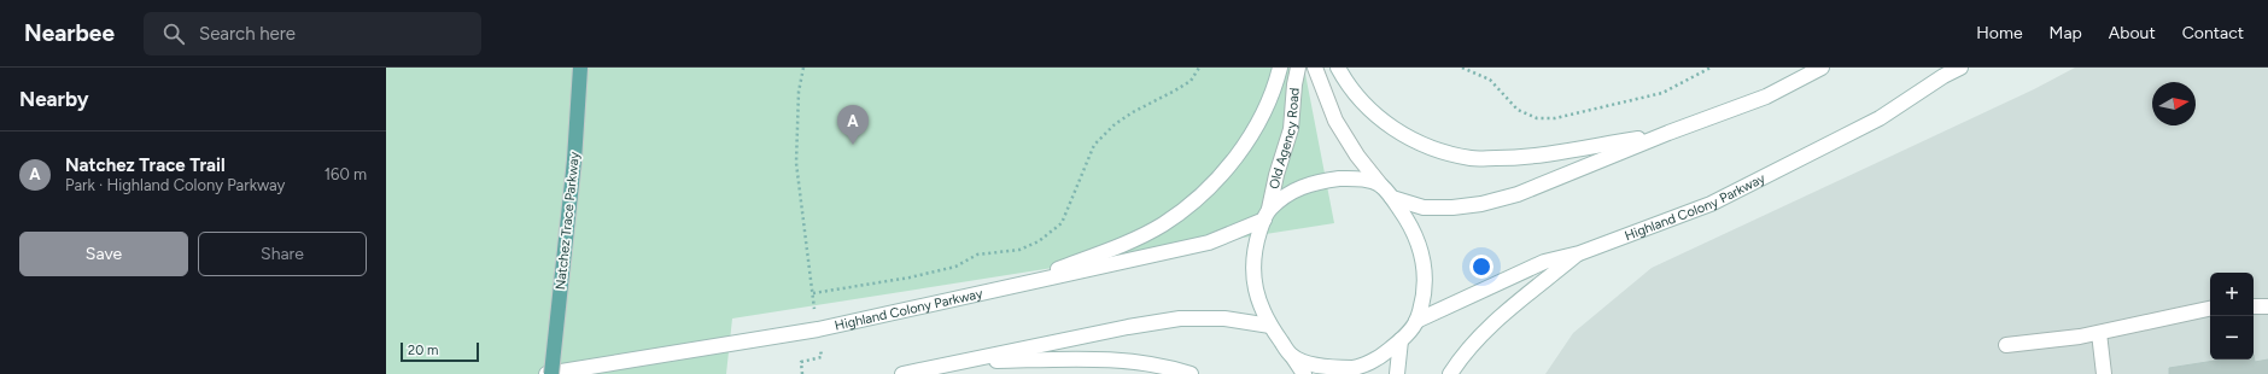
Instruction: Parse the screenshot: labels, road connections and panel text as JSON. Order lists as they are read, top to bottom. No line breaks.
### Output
{"streets":{"main road":["Natchez Trace Parkway"],"street":["Old Agency Road","Highland Colony Parkway"]},"crossings":[["Old Agency Road","Highland Colony Parkway"]],"scale_bar":"20 m","north":"right","page":{"header":"Nearbee","search":"Search here","nav":["Home","Map","About","Contact"],"heading":"Nearby","pins":"A","list":[{"mark":"A","name":"Natchez Trace Trail","note":"Park · Highland Colony Parkway","value":"160 m"}],"buttons":["Save","Share"],"map_buttons":["+","−"],"scale":"20 m"}}
